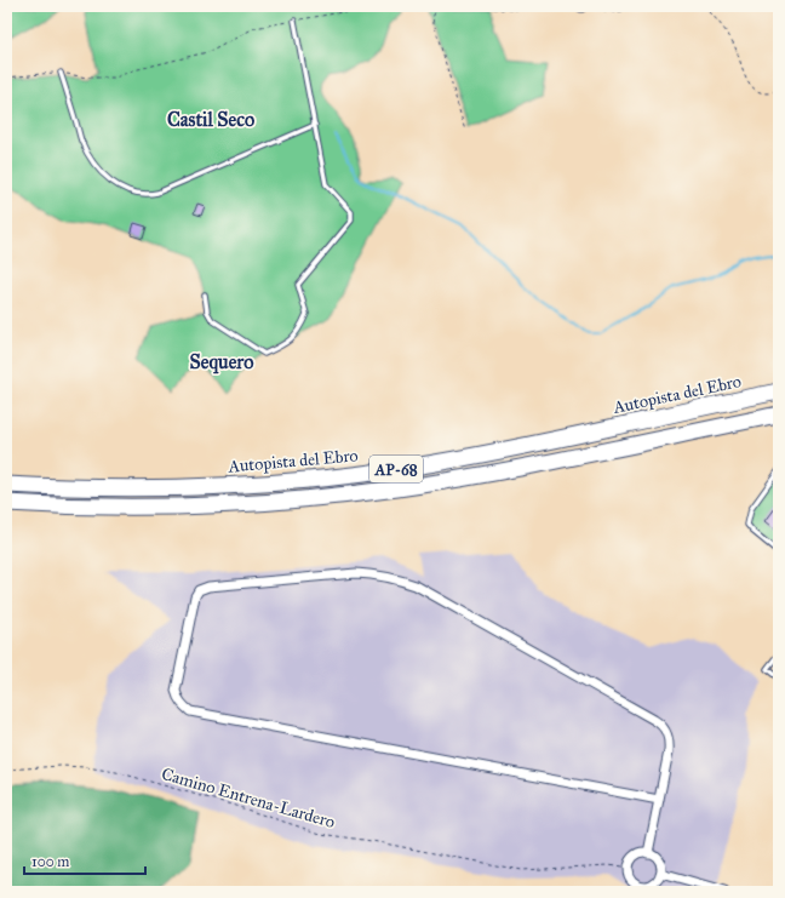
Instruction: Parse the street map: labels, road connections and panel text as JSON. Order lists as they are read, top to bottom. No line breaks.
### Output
{"streets":{"highway":["Autopista del Ebro","AP-68"],"path":["Camino Entrena-Lardero"]},"districts":["Castil Seco","Sequero"],"scale_bar":"100 m"}
